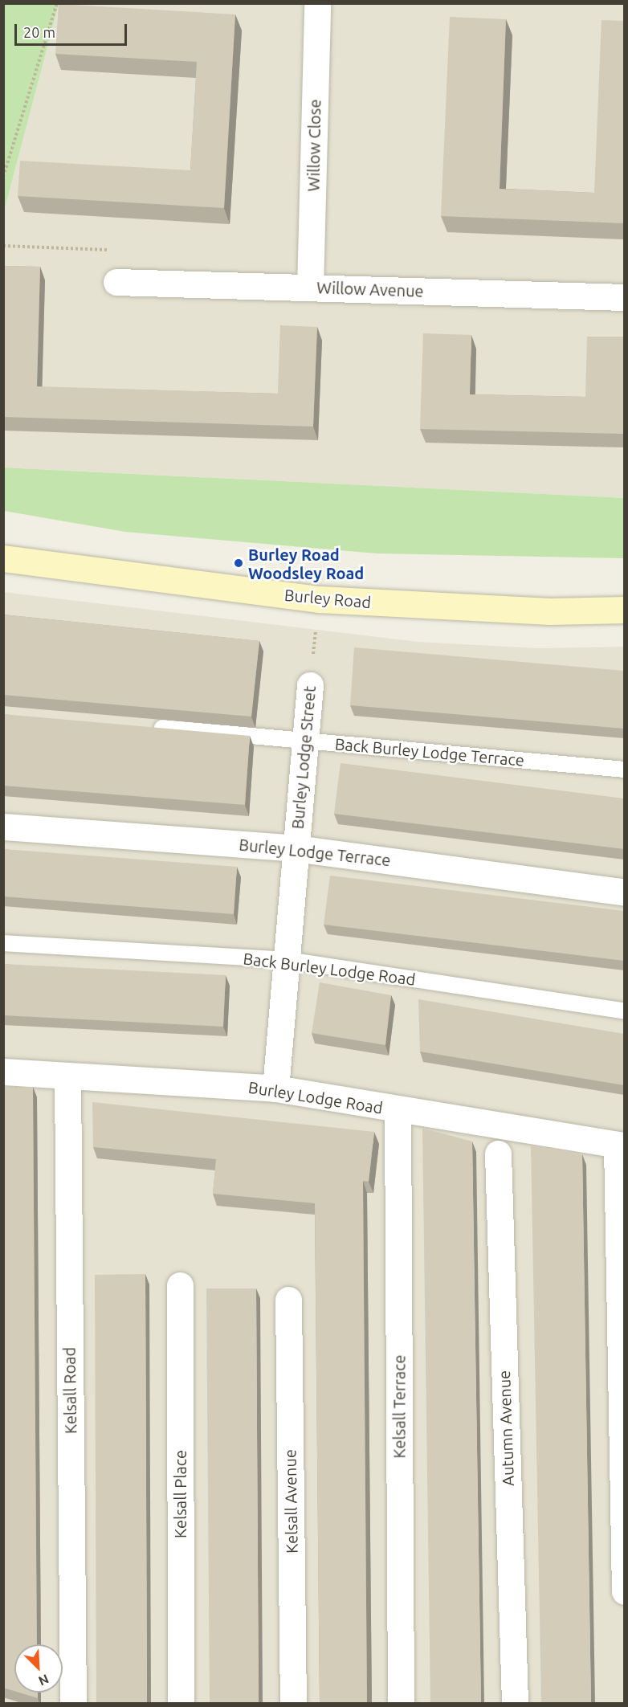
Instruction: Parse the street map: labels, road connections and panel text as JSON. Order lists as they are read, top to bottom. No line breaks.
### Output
{"streets":{"street":["Willow Close","Willow Avenue","Burley Road","Burley Lodge Street","Burley Lodge Terrace","Burley Lodge Road","Kelsall Road","Kelsall Terrace","Autumn Avenue","Kelsall Place","Kelsall Avenue"],"lane":["Back Burley Lodge Terrace","Back Burley Lodge Road"]},"crossings":[["Willow Close","Willow Avenue"],["Burley Road","Burley Lodge Street"],["Back Burley Lodge Terrace","Burley Lodge Street"],["Burley Lodge Street","Burley Lodge Terrace"],["Burley Lodge Street","Back Burley Lodge Road"],["Burley Lodge Street","Burley Lodge Road"],["Burley Lodge Road","Kelsall Road"],["Burley Lodge Road","Kelsall Terrace"]],"places":["Burley Road Woodsley Road"],"scale_bar":"20 m","north":"bottom right"}
